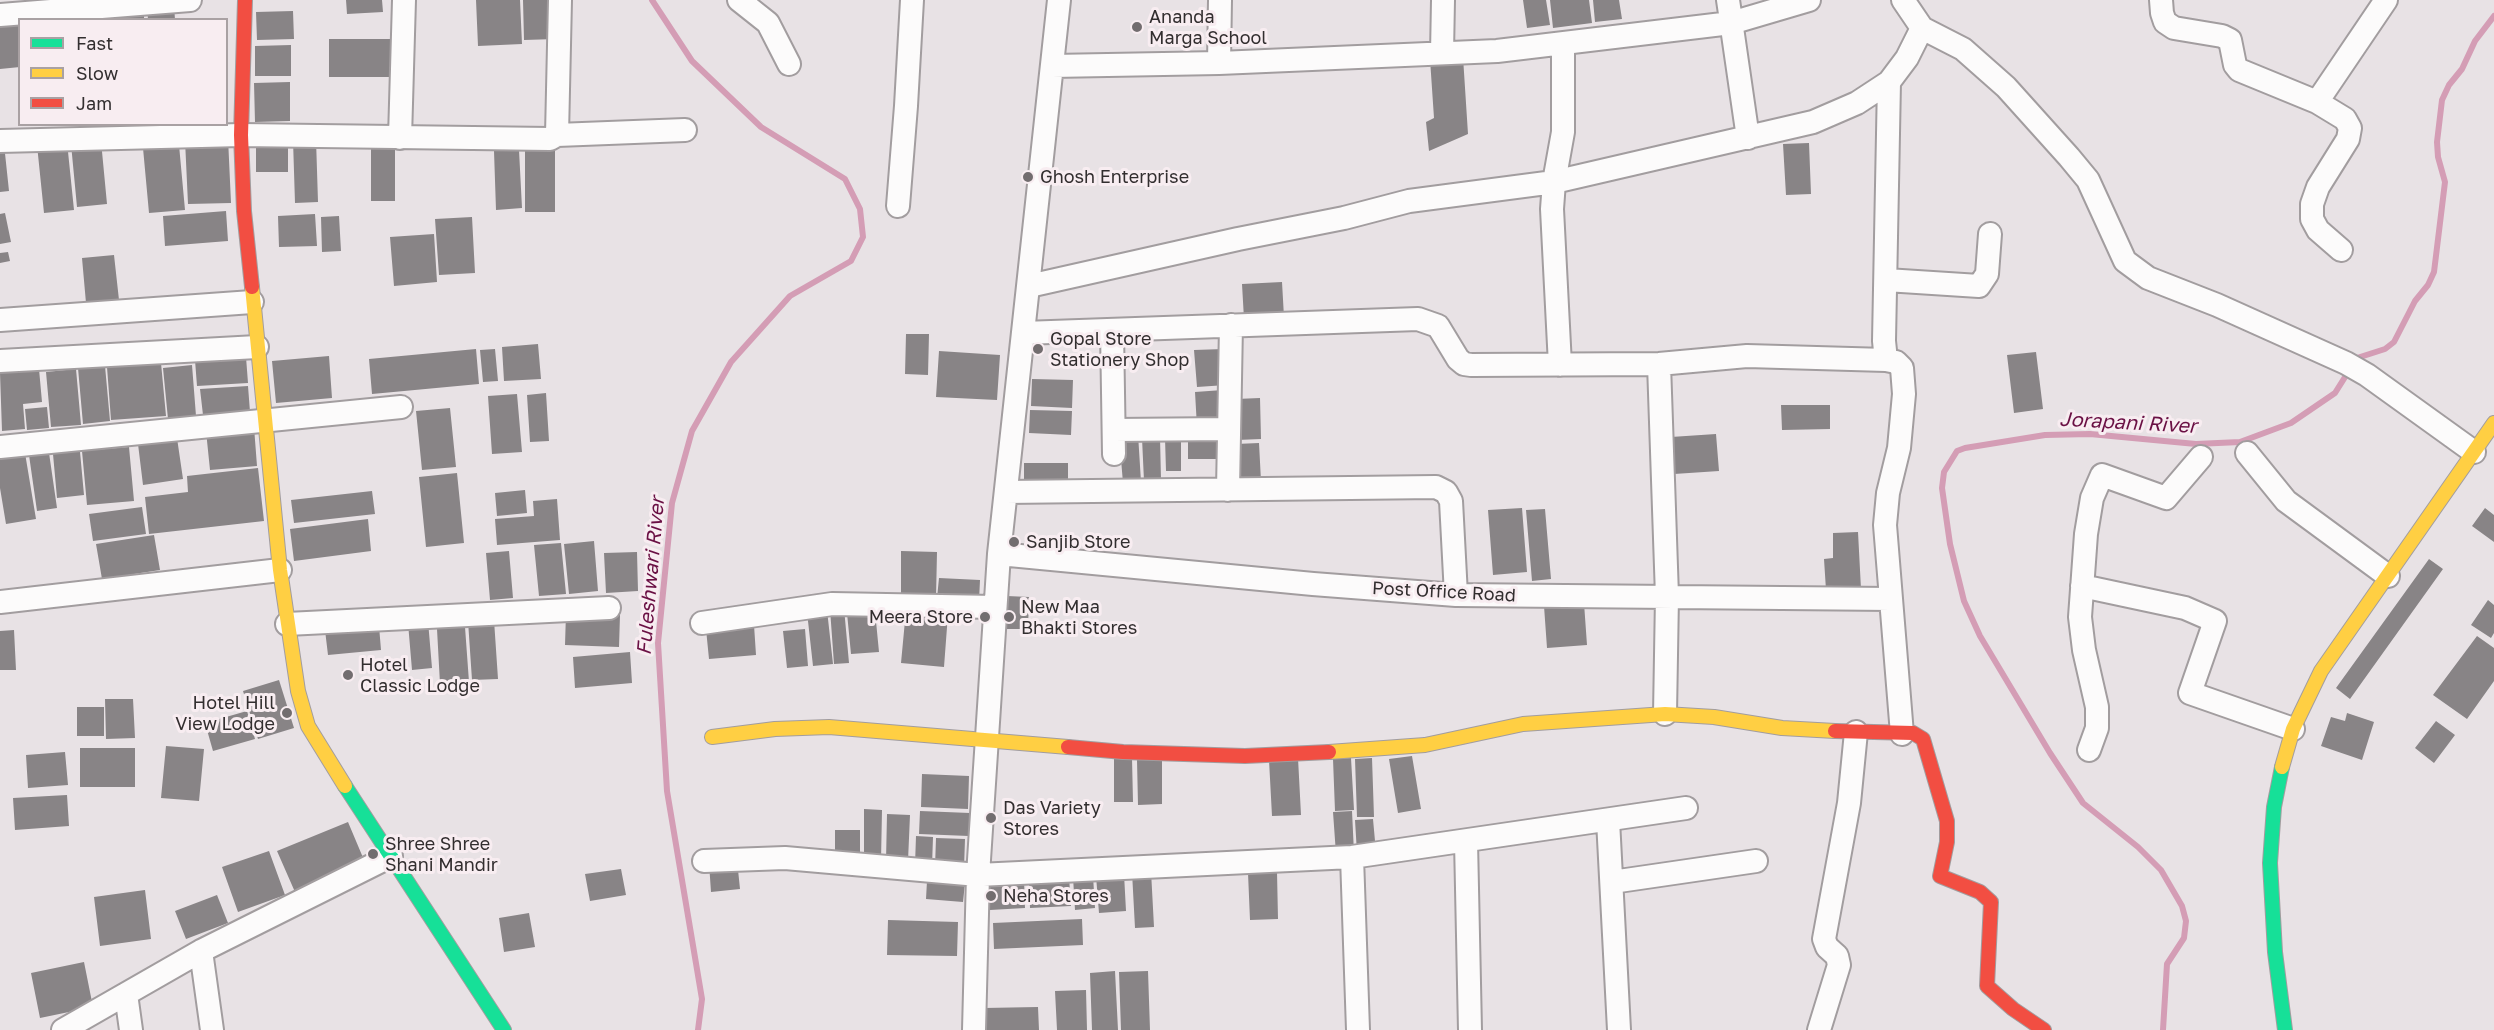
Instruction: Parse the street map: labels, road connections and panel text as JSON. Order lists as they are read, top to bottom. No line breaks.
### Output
{"streets":{"street":["Post Office Road"]},"water":["Jorapani River","Fuleshwari River"],"places":["Ananda Marga School","Ghosh Enterprise","Gopal Store Stationery Shop","Sanjib Store","Meera Store","New Maa Bhakti Stores","Hotel Classic Lodge","Hotel Hill View Lodge","Das Variety Stores","Shree Shree Shani Mandir","Neha Stores"],"legend":["Fast","Slow","Jam"]}
